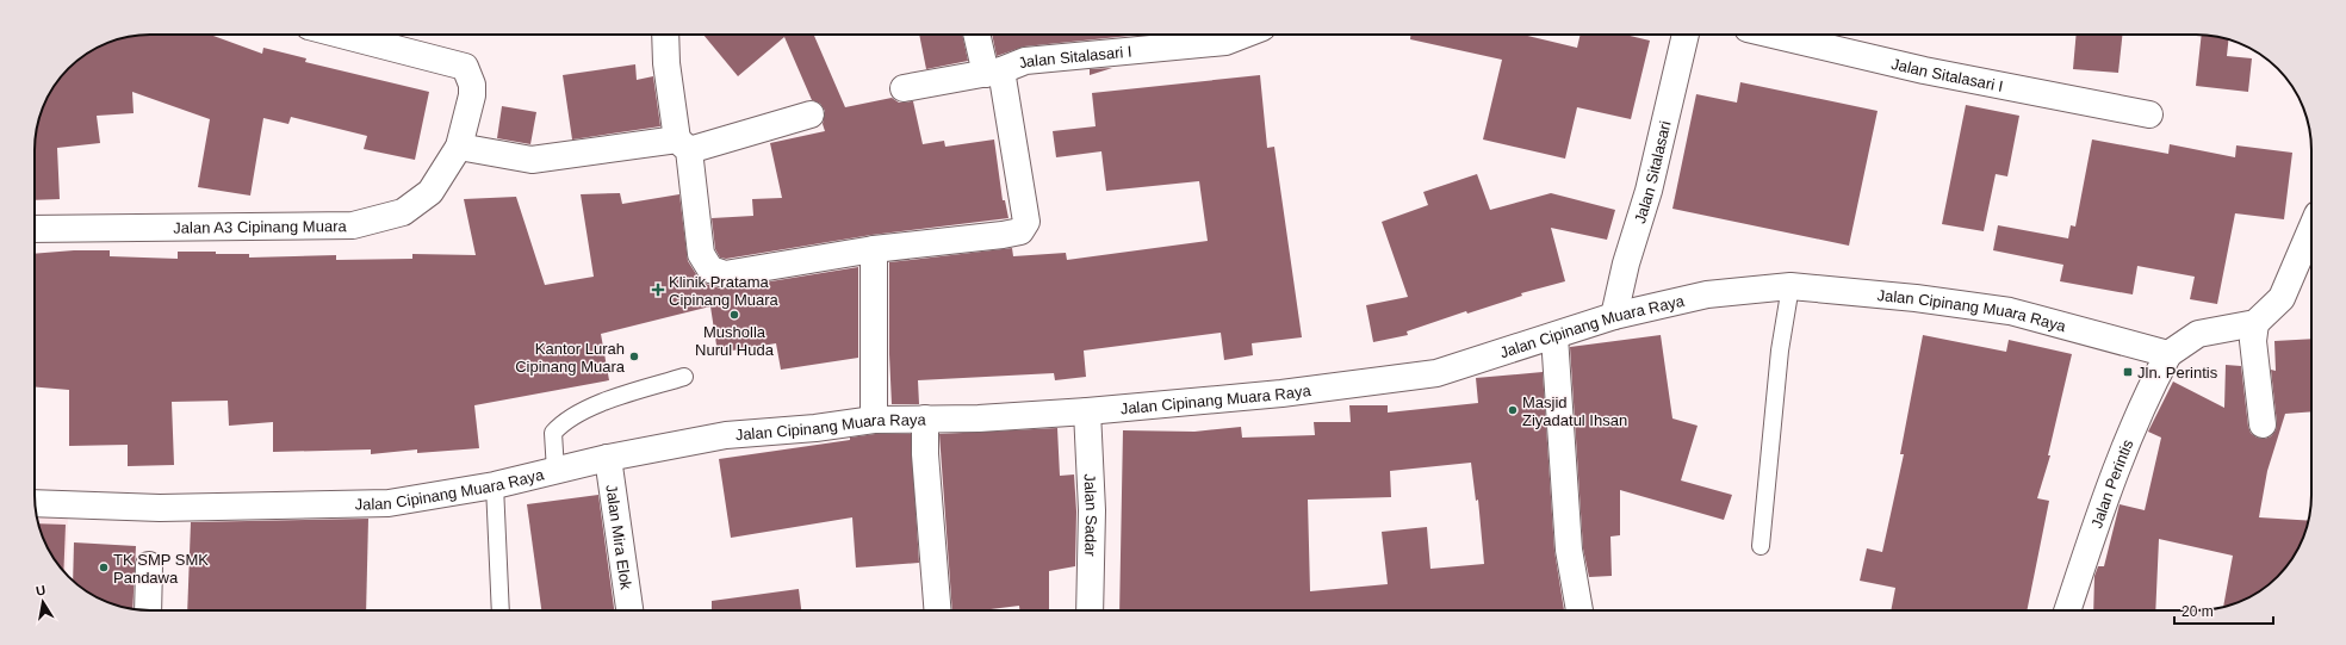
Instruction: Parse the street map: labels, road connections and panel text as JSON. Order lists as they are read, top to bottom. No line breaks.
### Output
{"streets":{"street":["Jalan Sitalasari I","Jalan Sitalasari","Jalan A3 Cipinang Muara","Jalan Cipinang Muara Raya","Jalan Perintis","Jalan Sadar","Jalan Mira Elok"]},"crossings":[["Jalan Sitalasari","Jalan Cipinang Muara Raya"],["Jalan Cipinang Muara Raya","Jalan Perintis"],["Jalan Cipinang Muara Raya","Jalan Sadar"],["Jalan Cipinang Muara Raya","Jalan Mira Elok"]],"places":{"health":["Klinik Pratama Cipinang Muara"],"other":["Musholla Nurul Huda","Kantor Lurah Cipinang Muara","Masjid Ziyadatul Ihsan","TK SMP SMK Pandawa"],"transit":["Jln. Perintis"]},"scale_bar":"20 m","north":"top"}
